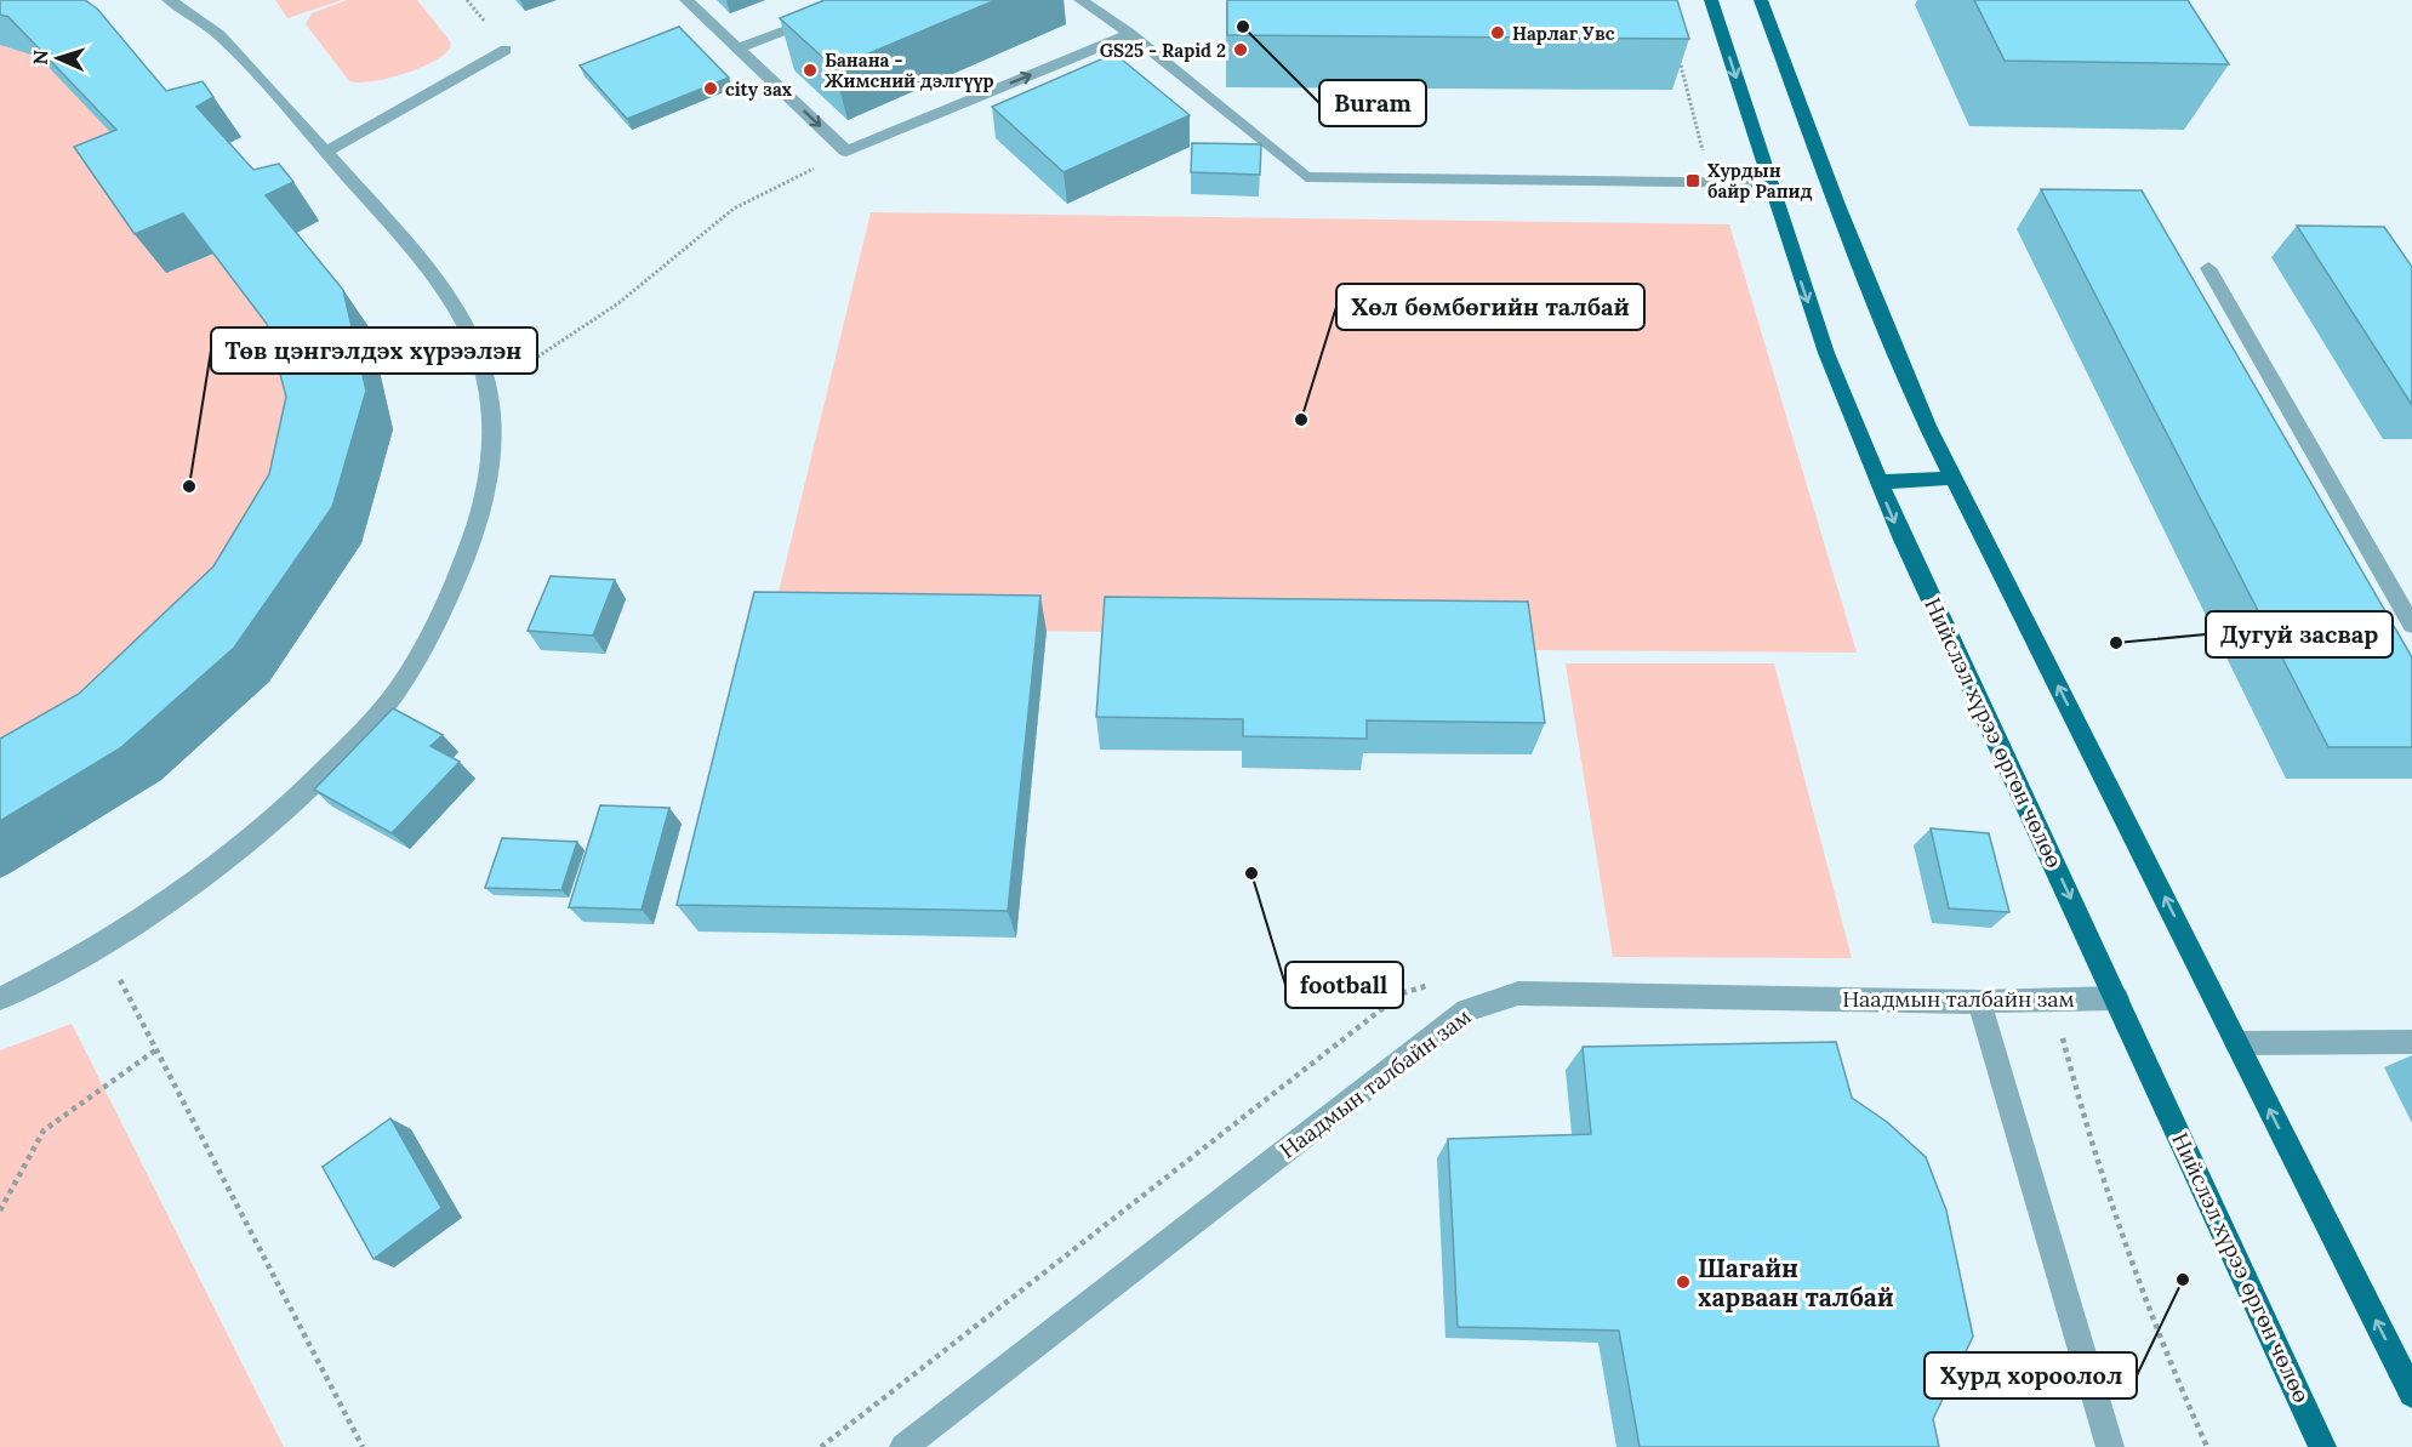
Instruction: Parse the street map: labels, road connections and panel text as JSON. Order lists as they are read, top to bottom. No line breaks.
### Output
{"streets":{"main road":["Нийслэл хүрээ өргөн чөлөө"],"street":["Наадмын талбайн зам"]},"crossings":[["Нийслэл хүрээ өргөн чөлөө","Наадмын талбайн зам"]],"places":{"other":["Buram","Нарлаг Увс","GS25 - Rapid 2","Банана - Жимсний дэлгүүр","city зах","Хөл бөмбөгийн талбай","Төв цэнгэлдэх хүрээлэн","Дугуй засвар","football","Хурд хороолол","Шагайн харваан талбай"],"transit":["Хурдын байр Рапид"]},"north":"left"}
